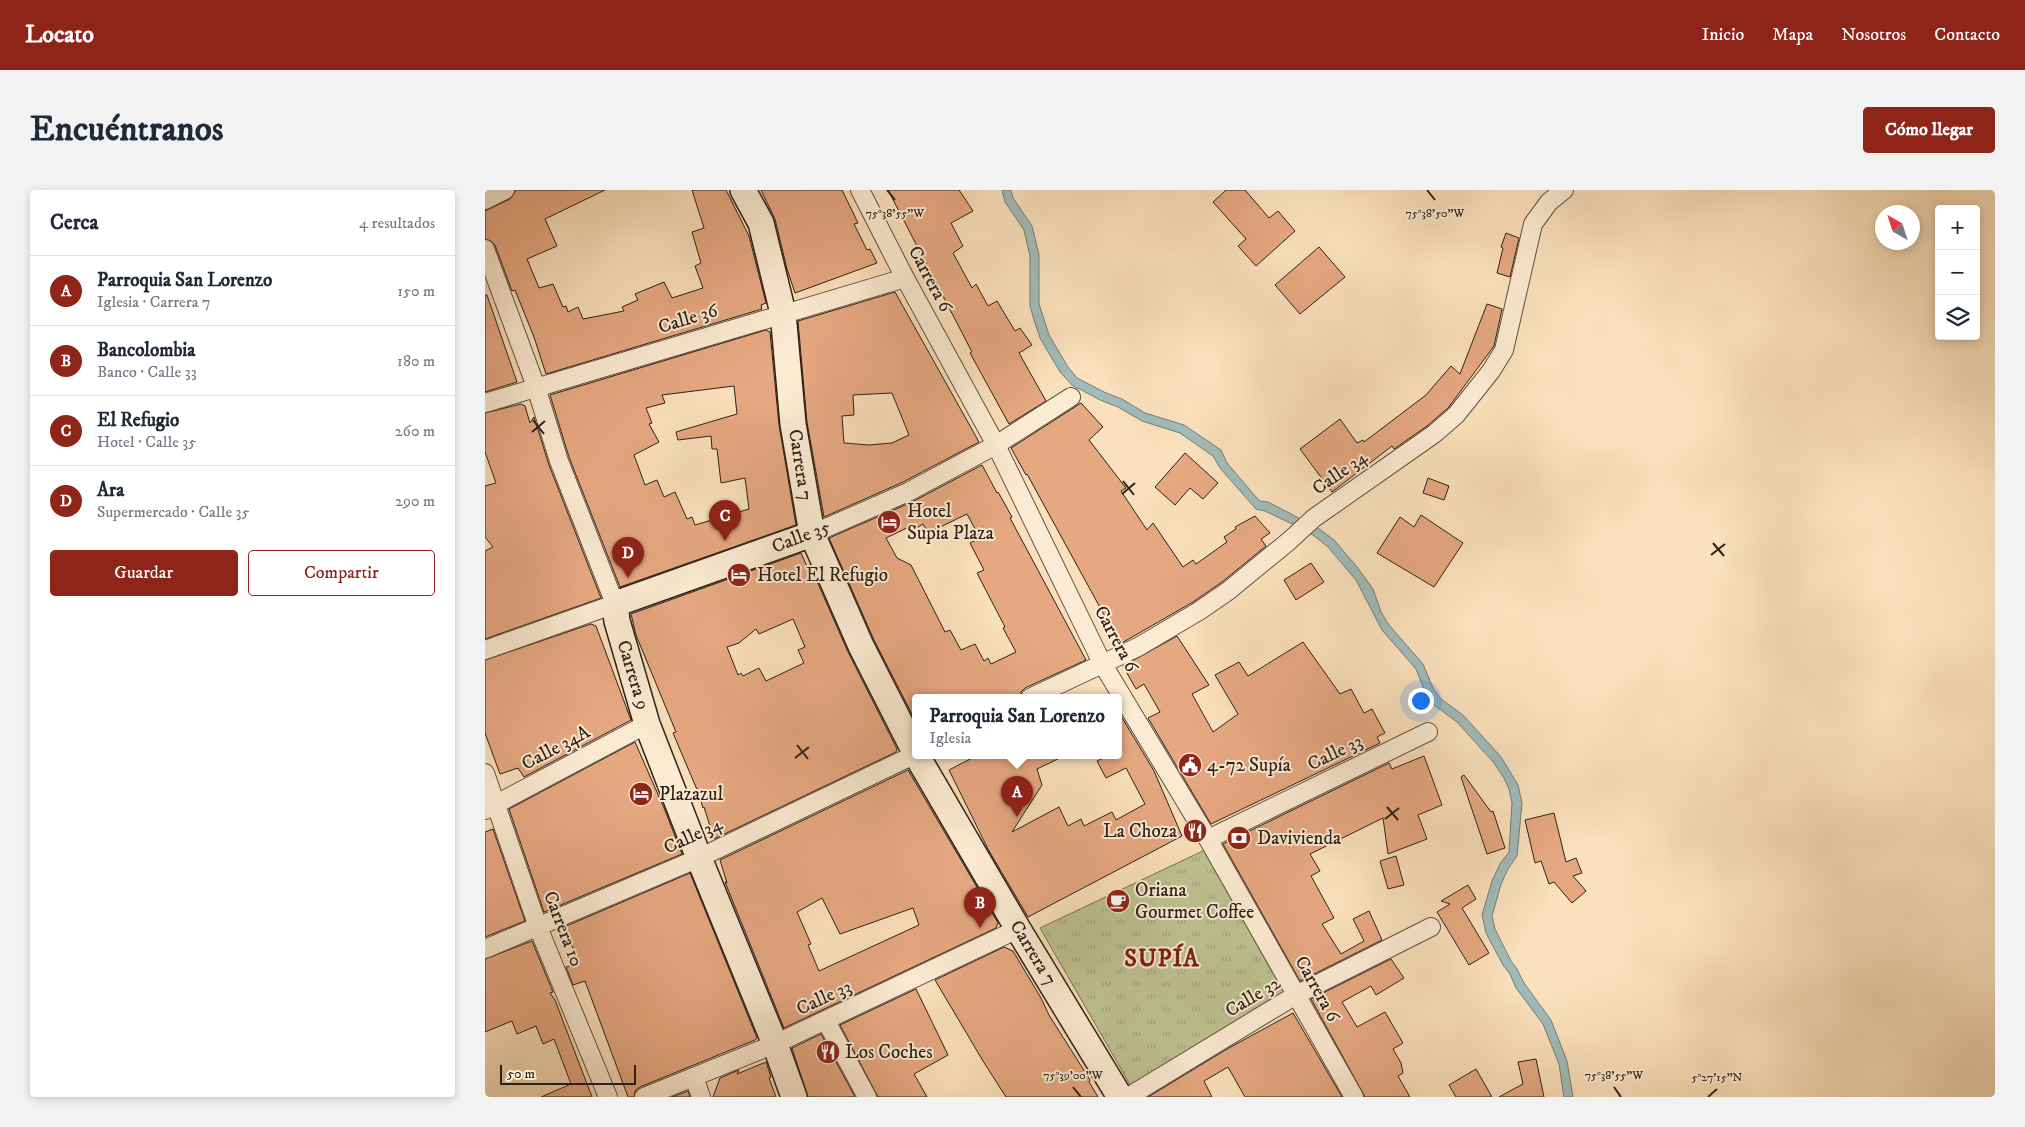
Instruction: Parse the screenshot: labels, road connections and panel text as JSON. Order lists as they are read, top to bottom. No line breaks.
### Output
{"streets":{"main road":["Carrera 7","Calle 35","Carrera 9"],"street":["Carrera 6","Calle 36","Calle 34","Calle 34A","Calle 33","Carrera 10","Calle 32"]},"crossings":[["Carrera 6","Calle 36"],["Carrera 6","Calle 34"],["Carrera 6","Calle 35"],["Carrera 6","Calle 33"],["Carrera 6","Calle 32"],["Calle 36","Carrera 7"],["Calle 36","Carrera 9"],["Carrera 7","Calle 35"],["Carrera 7","Calle 33"],["Calle 34","Carrera 9"],["Calle 34","Carrera 10"],["Calle 35","Carrera 9"],["Carrera 9","Calle 34A"],["Carrera 9","Calle 33"],["Calle 34A","Carrera 10"]],"districts":["SUPÍA"],"places":{"hotel":["Hotel Supia Plaza","Hotel El Refugio","Plazazul"],"public building":["4-72 Supía"],"restaurant":["La Choza","Los Coches"],"bank":["Davivienda"],"cafe":["Oriana Gourmet Coffee"]},"scale_bar":"50 m","north":"top left","page":{"header":"Locato","nav":["Inicio","Mapa","Nosotros","Contacto"],"buttons":["Cómo llegar",["Guardar","Compartir"]],"title":"Encuéntranos","heading":["Cerca","4 resultados"],"map_buttons":["+","−"],"list":[{"mark":"A","name":"Parroquia San Lorenzo","note":"Iglesia · Carrera 7","value":"150 m"},{"mark":"B","name":"Bancolombia","note":"Banco · Calle 33","value":"180 m"},{"mark":"C","name":"El Refugio","note":"Hotel · Calle 35","value":"260 m"},{"mark":"D","name":"Ara","note":"Supermercado · Calle 35","value":"290 m"}],"pins":["C","D","A","B"],"popup":["Parroquia San Lorenzo","Iglesia"],"scale":"50 m"},"coordinates":["75°38'50\"W","75°38'55\"W","75°39'00\"W","5°27'15\"N"]}
